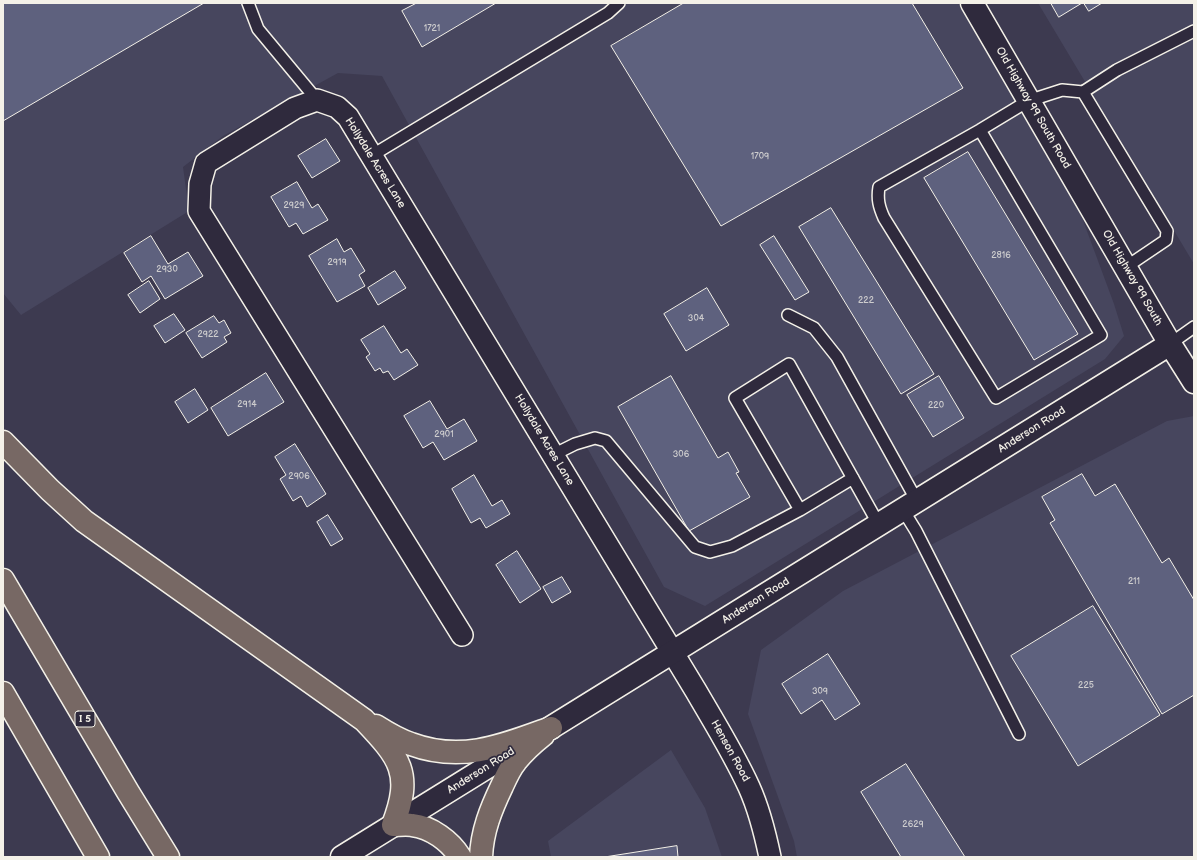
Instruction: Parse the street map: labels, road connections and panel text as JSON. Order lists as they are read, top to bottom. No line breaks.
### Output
{"streets":{"highway":["I 5"],"street":["Old Highway 99 South Road","Hollydale Acres Lane","Old Highway 99 South","Anderson Road","Henson Road"]},"crossings":[["Old Highway 99 South Road","Old Highway 99 South"],["Hollydale Acres Lane","Anderson Road"],["Hollydale Acres Lane","Henson Road"],["Old Highway 99 South","Anderson Road"],["Anderson Road","Henson Road"]],"house_numbers":["1721","1709","2929","2816","2919","2930","222","304","2922","2914","220","2901","306","2906","211","225","309","2629"]}
